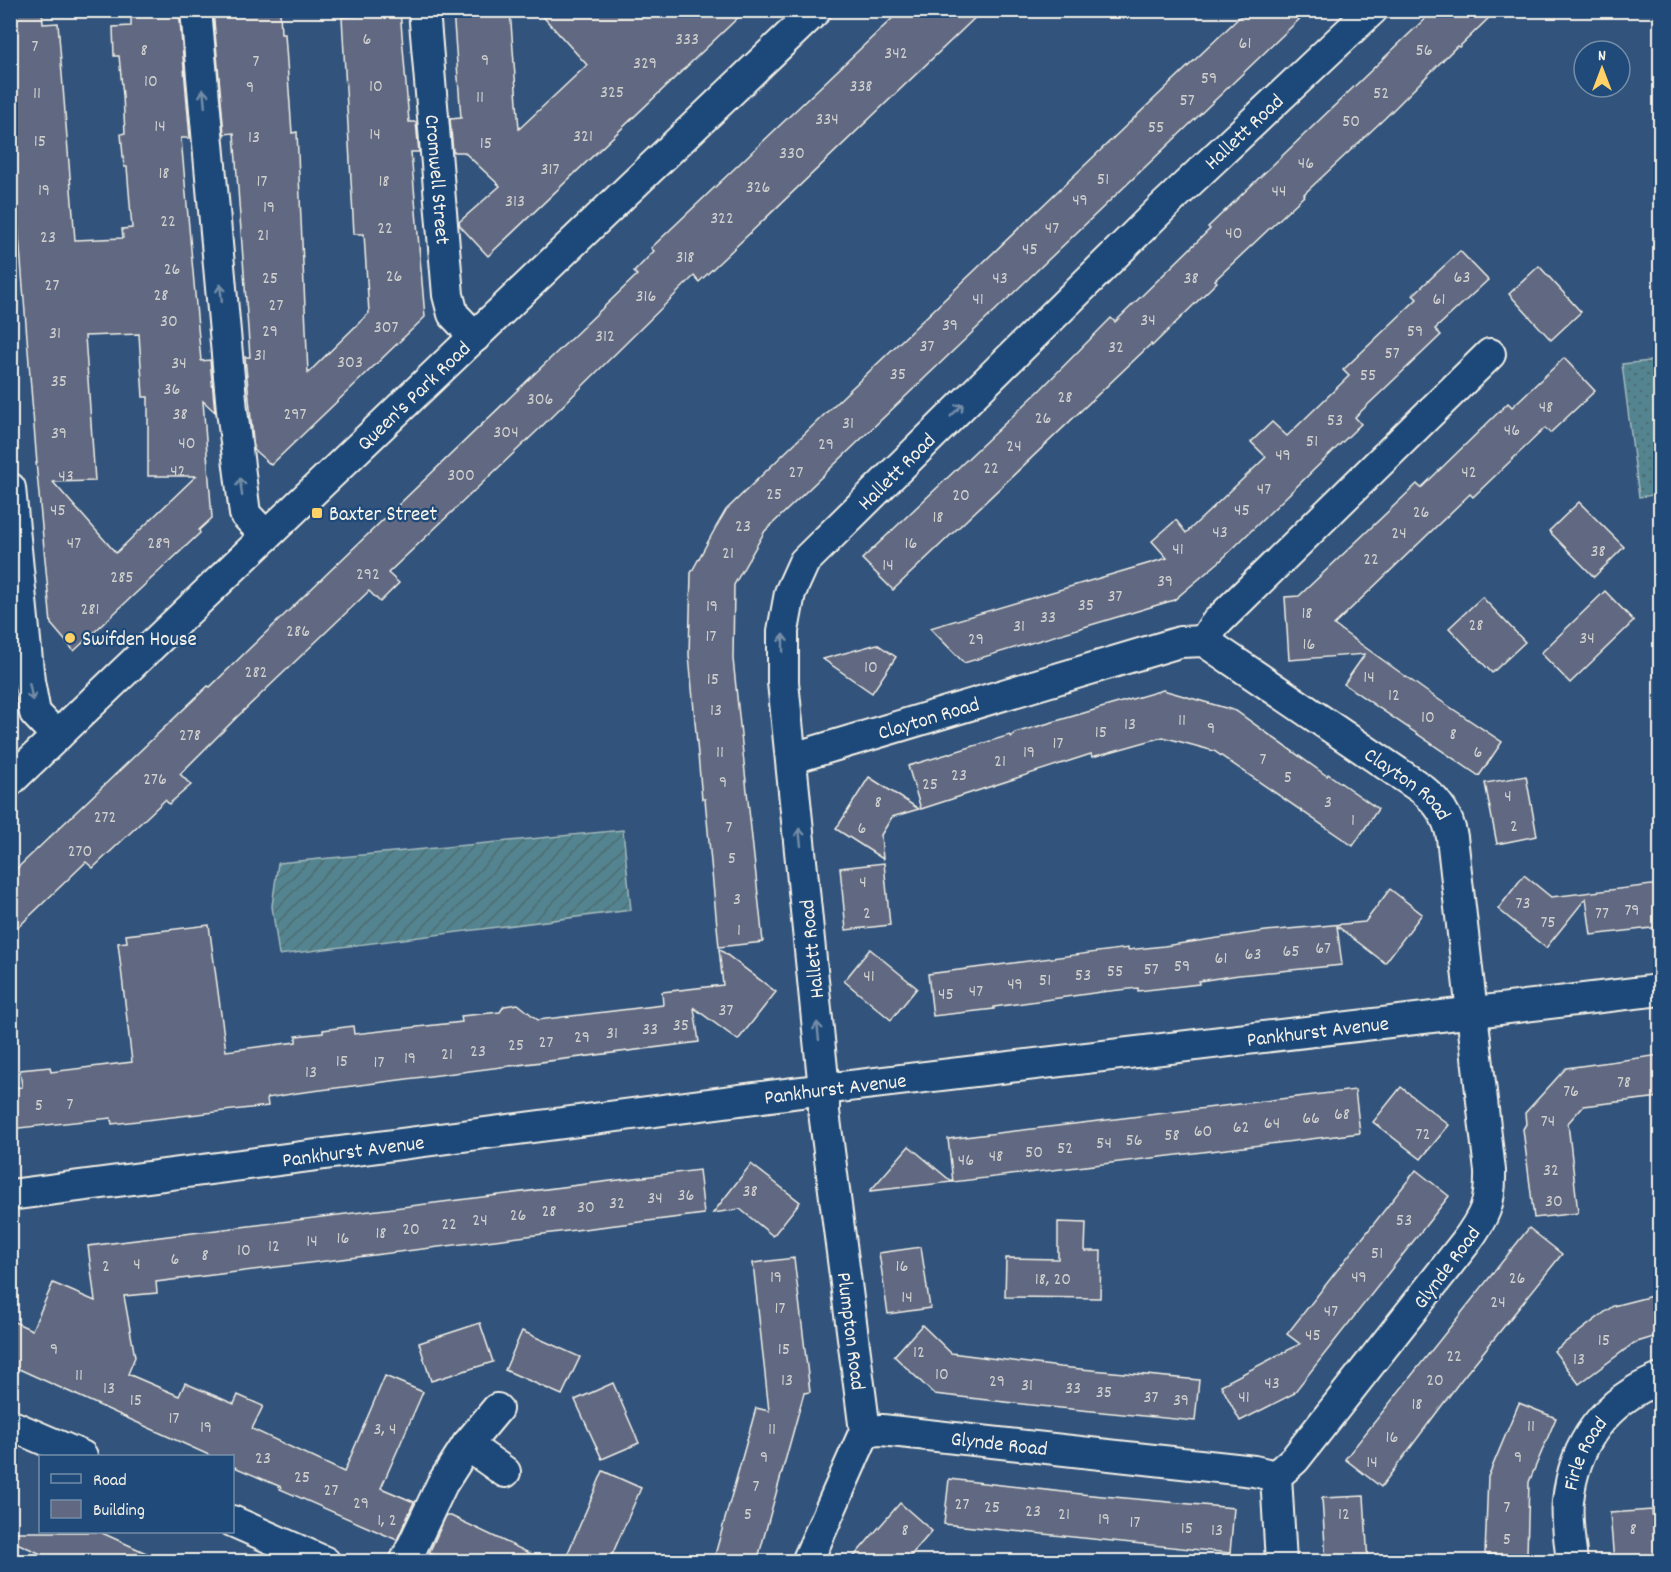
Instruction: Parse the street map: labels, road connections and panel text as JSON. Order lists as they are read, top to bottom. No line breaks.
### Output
{"streets":{"street":["Hallett Road","Cromwell Street","Queen's Park Road","Clayton Road","Pankhurst Avenue","Glynde Road","Plumpton Road","Firle Road"]},"crossings":[["Hallett Road","Clayton Road"],["Hallett Road","Pankhurst Avenue"],["Hallett Road","Plumpton Road"],["Cromwell Street","Queen's Park Road"],["Clayton Road","Pankhurst Avenue"],["Clayton Road","Glynde Road"],["Pankhurst Avenue","Glynde Road"],["Pankhurst Avenue","Plumpton Road"],["Glynde Road","Plumpton Road"]],"one_way":["Hallett Road"],"places":{"transit":["Baxter Street"],"other":["Swifden House"]},"house_numbers":["6","333","61","7","8","56","342","9","7","329","59","10","10","338","9","325","11","52","11","57","334","50","14","55","14","321","13","15","15","330","46","317","18","51","17","18","326","19","44","49","313","19","322","22","22","47","40","21","23","45","318","26","26","63","25","43","38","27","28","316","41","61","27","34","30","39","307","29","59","31","312","37","32","57","31","303","34","35","55","35","36","28","306","48","38","297","26","53","31","46","304","39","51","40","29","24","49","22","42","27","42","300","43","47","25","20","45","45","26","18","23","43","24","47","289","16","41","38","21","22","14","292","285","39","37","35","19","281","18","33","28","31","286","17","34","29","16","10","282","14","15","12","13","10","11","13","9","15","8","278","17","11","19","6","7","21","23","5","276","9","25","4","8","3","272","1","2","7","6","270","5","4","3","73","79","2","77","75","1","67","65","63","61","59","57","55","53","41","51","49","47","45","37","35","33","31","29","27","25","23","21","19","15","17","13","78","76","7","5","68","66","74","64","62","60","72","58","56","54","52","50","48","46","32","38","36","34","30","32","30","28","26","24","53","22","20","18","16","14","12","10","51","8","6","4","2","16","19","49","26","18, 20","14","24","17","47","45","15","9","15","12","22","13","10","11","13","20","29","43","31","13","33","35","37","41","15","39","18","17","11","19","3, 4","11","16","9","9","23","14","25","7","27","29","27","25","7","23","5","21","12","19","1, 2","17","15","8","8","13","5"],"legend":["Road","Building"],"north":"top"}
